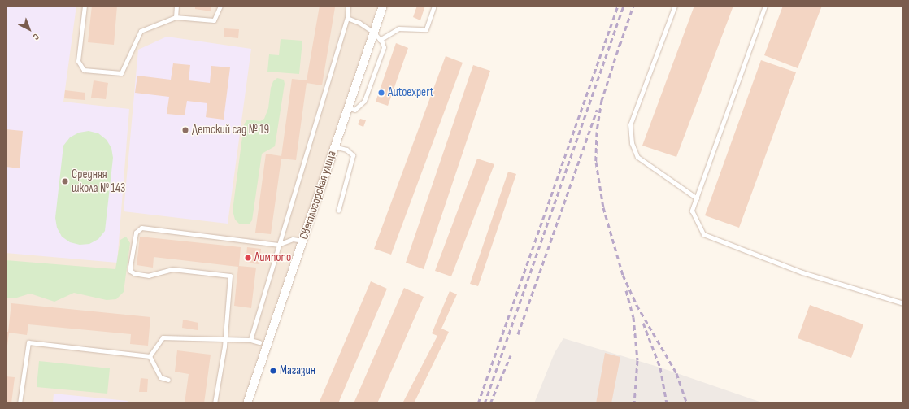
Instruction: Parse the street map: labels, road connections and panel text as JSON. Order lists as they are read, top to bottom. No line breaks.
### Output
{"streets":{"street":["Светлогорская улица"]},"places":["Autoexpert","Детский сад № 19","Средняя школа № 143","Лимпопо","Магазин"],"north":"bottom right"}
